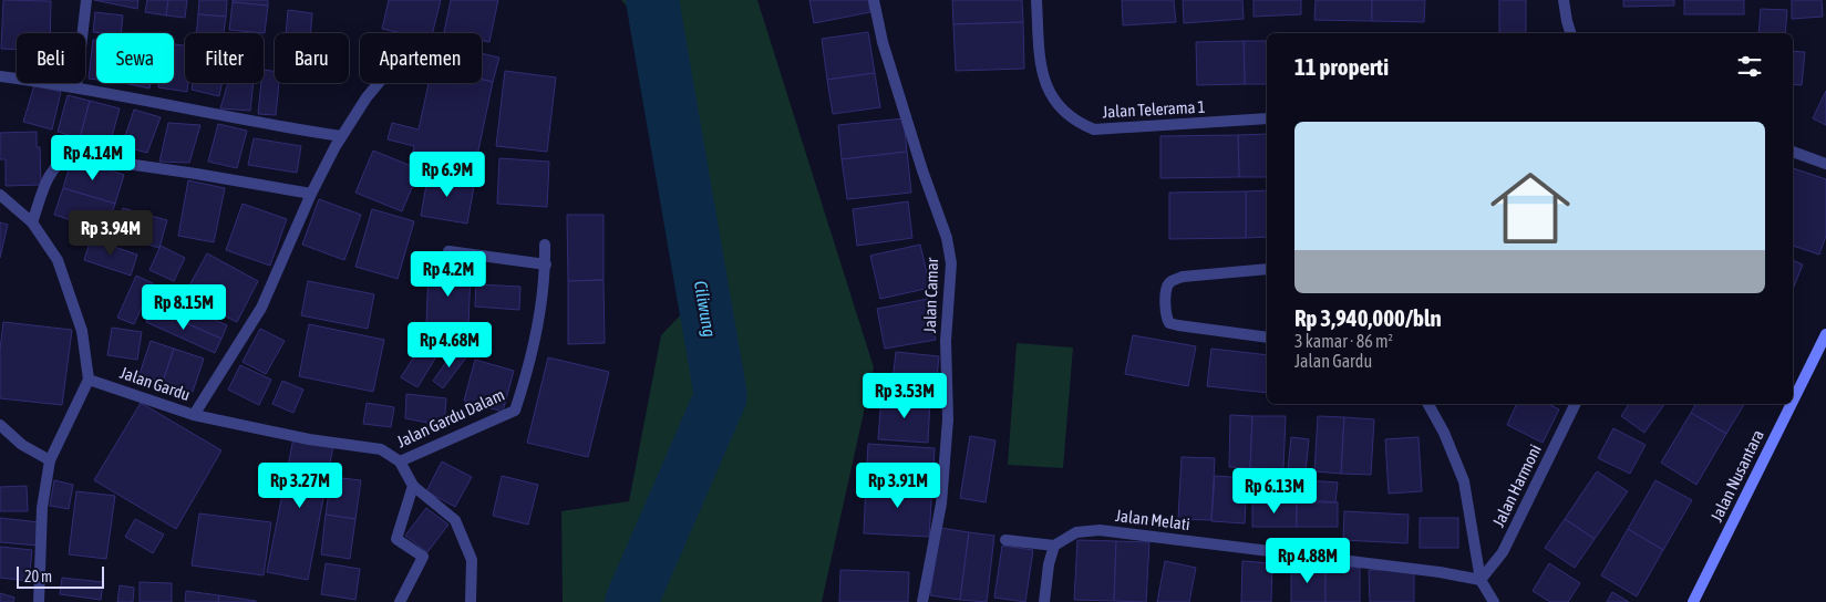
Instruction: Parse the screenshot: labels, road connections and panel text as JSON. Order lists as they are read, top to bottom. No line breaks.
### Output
{"streets":{"main road":["Jalan Nusantara"],"street":["Jalan Telerama 1","Jalan Camar","Jalan Gardu","Jalan Gardu Dalam","Jalan Harmoni","Jalan Melati"]},"crossings":[["Jalan Gardu","Jalan Gardu Dalam"],["Jalan Harmoni","Jalan Melati"]],"water":["Ciliwung"],"scale_bar":"20 m","page":{"chip":["Beli","Sewa","Filter","Baru","Apartemen"],"heading":"11 properti","list":[{"name":"Rp 3,940,000/bln","note":"3 kamar · 86 m² · Jalan Gardu"}],"price":["Rp 4.14M","Rp 6.9M","Rp 3.94M","Rp 4.2M","Rp 8.15M","Rp 4.68M","Rp 3.53M","Rp 3.27M","Rp 3.91M","Rp 6.13M","Rp 4.88M"],"scale":"20 m"}}
